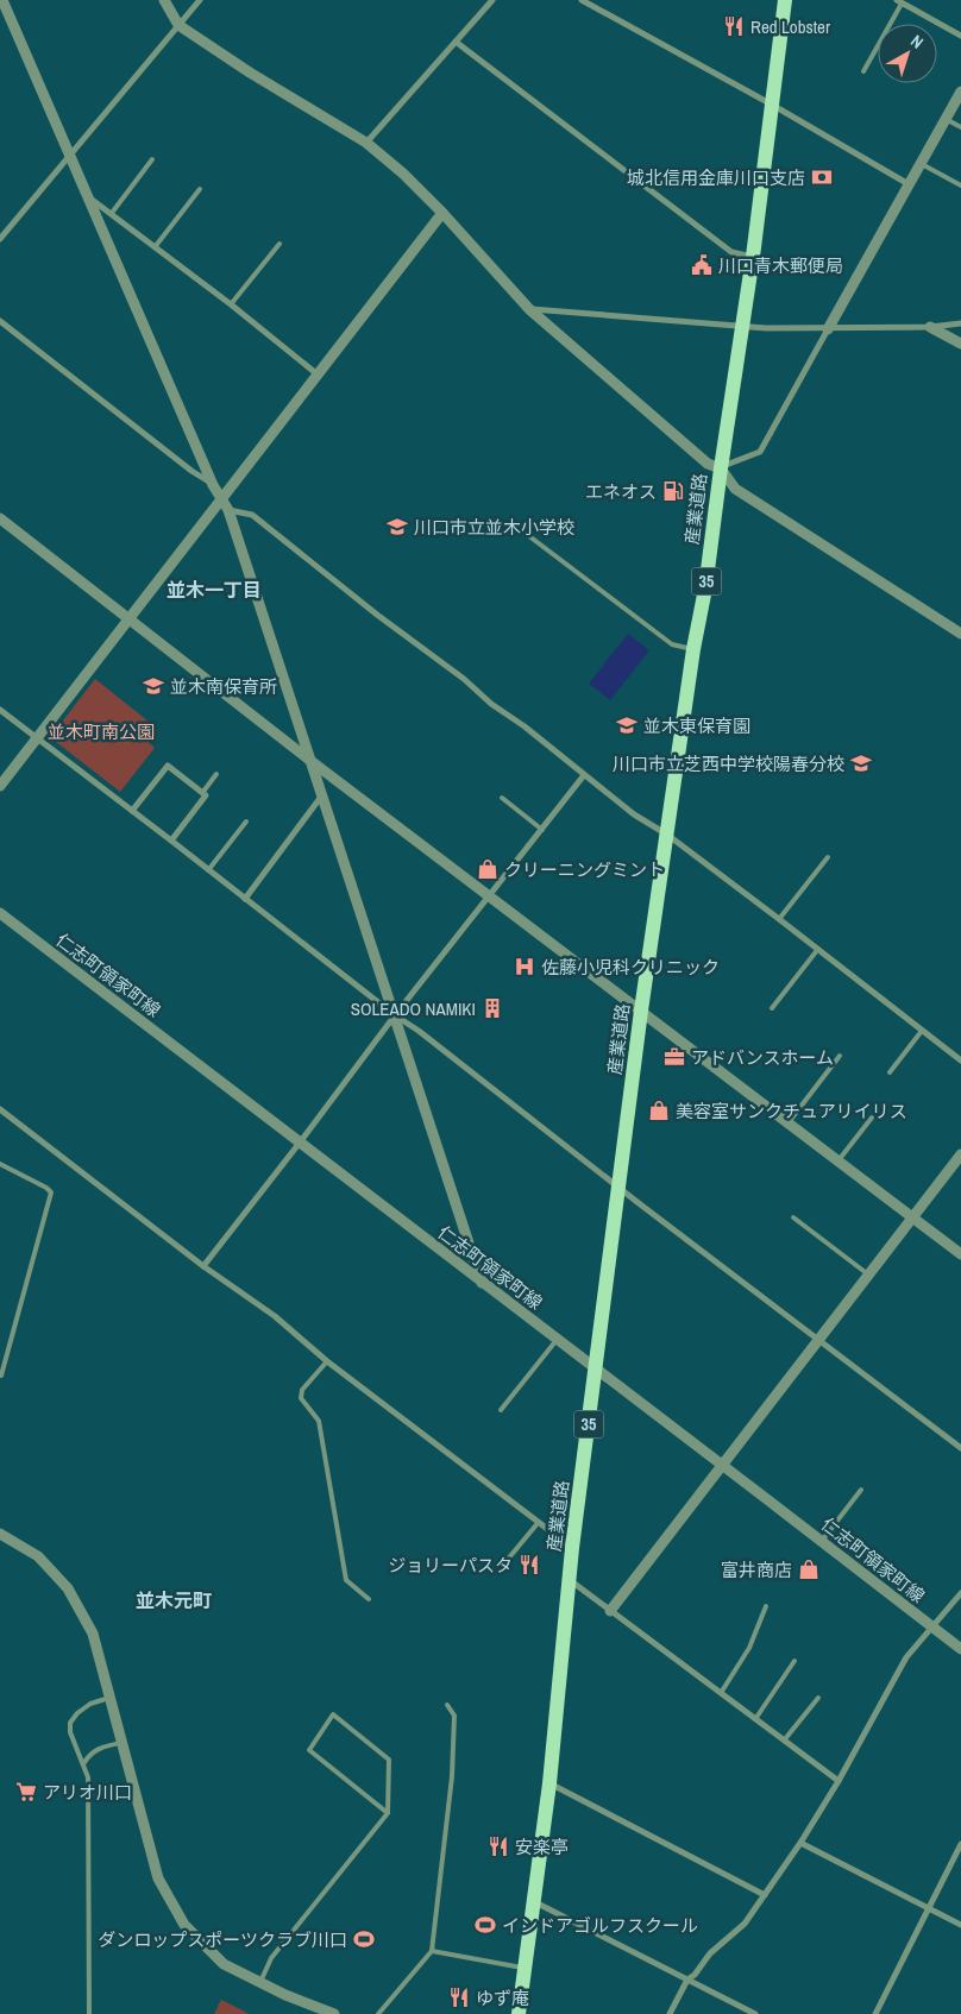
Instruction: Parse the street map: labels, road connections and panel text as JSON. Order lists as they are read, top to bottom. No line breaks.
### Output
{"streets":{"main road":["産業道路","35"],"street":["仁志町領家町線"]},"crossings":[["産業道路","仁志町領家町線"]],"districts":["並木一丁目","並木元町"],"parks":["並木町南公園"],"places":{"restaurant":["Red Lobster","ジョリーパスタ","安楽亭","ゆず庵"],"bank":["城北信用金庫川口支店"],"public building":["川口青木郵便局"],"fuel station":["エネオス"],"school or university":["川口市立並木小学校","並木南保育所","並木東保育園","川口市立芝西中学校陽春分校"],"shop":["クリーニングミント","美容室サンクチュアリイリス","富井商店"],"hospital":["佐藤小児科クリニック"],"building":["SOLEADO NAMIKI"],"office":["アドバンスホーム"],"supermarket":["アリオ川口"],"sports":["インドアゴルフスクール","ダンロップスポーツクラブ川口"]},"north":"top right"}
